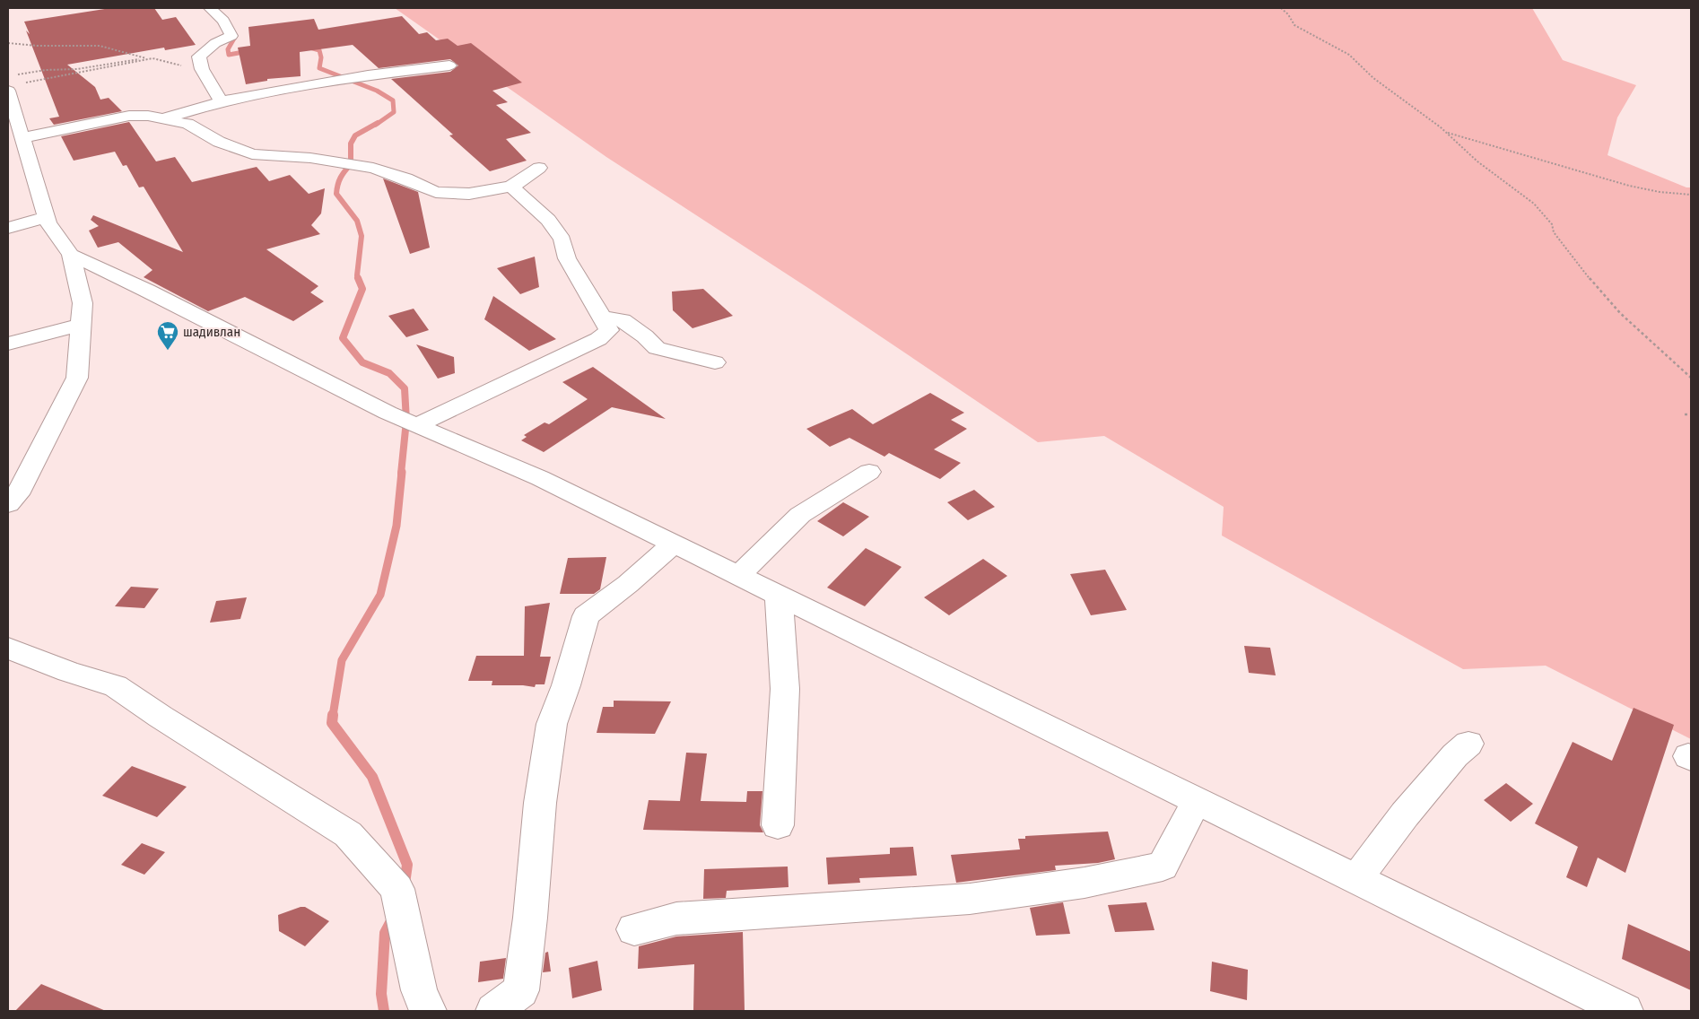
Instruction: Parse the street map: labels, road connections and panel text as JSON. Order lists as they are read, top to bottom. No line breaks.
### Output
{"places":{"supermarket":["шадивлан"]}}
